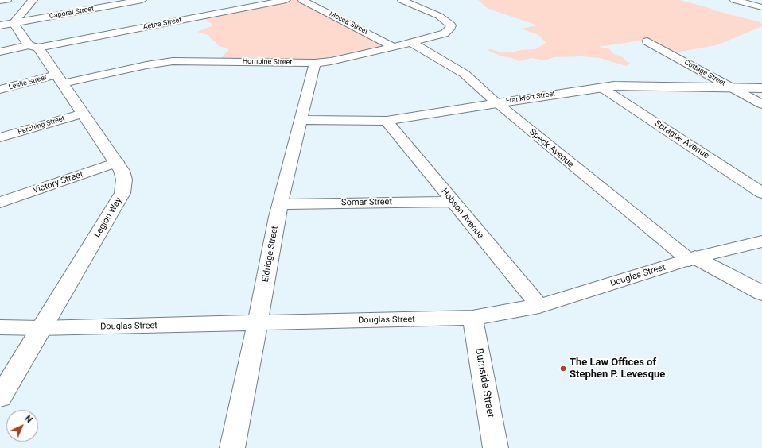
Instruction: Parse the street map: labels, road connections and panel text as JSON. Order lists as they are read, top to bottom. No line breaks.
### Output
{"streets":{"street":["Caporal Street","Mecca Street","Aetna Street","Hornbine Street","Cottage Street","Leslie Street","Frankfort Street","Pershing Street","Sprague Avenue","Speck Avenue","Victory Street","Somar Street","Hobson Avenue","Legion Way","Eldridge Street","Douglas Street","Burnside Street"]},"crossings":[["Caporal Street","Legion Way"],["Mecca Street","Hornbine Street"],["Aetna Street","Legion Way"],["Hornbine Street","Leslie Street"],["Hornbine Street","Speck Avenue"],["Hornbine Street","Legion Way"],["Hornbine Street","Eldridge Street"],["Cottage Street","Frankfort Street"],["Leslie Street","Legion Way"],["Frankfort Street","Sprague Avenue"],["Frankfort Street","Speck Avenue"],["Frankfort Street","Hobson Avenue"],["Frankfort Street","Eldridge Street"],["Pershing Street","Legion Way"],["Speck Avenue","Douglas Street"],["Victory Street","Legion Way"],["Somar Street","Hobson Avenue"],["Somar Street","Eldridge Street"],["Hobson Avenue","Douglas Street"],["Legion Way","Douglas Street"],["Eldridge Street","Douglas Street"],["Douglas Street","Burnside Street"]],"places":["The Law Offices of Stephen P. Levesque"],"north":"top right"}
